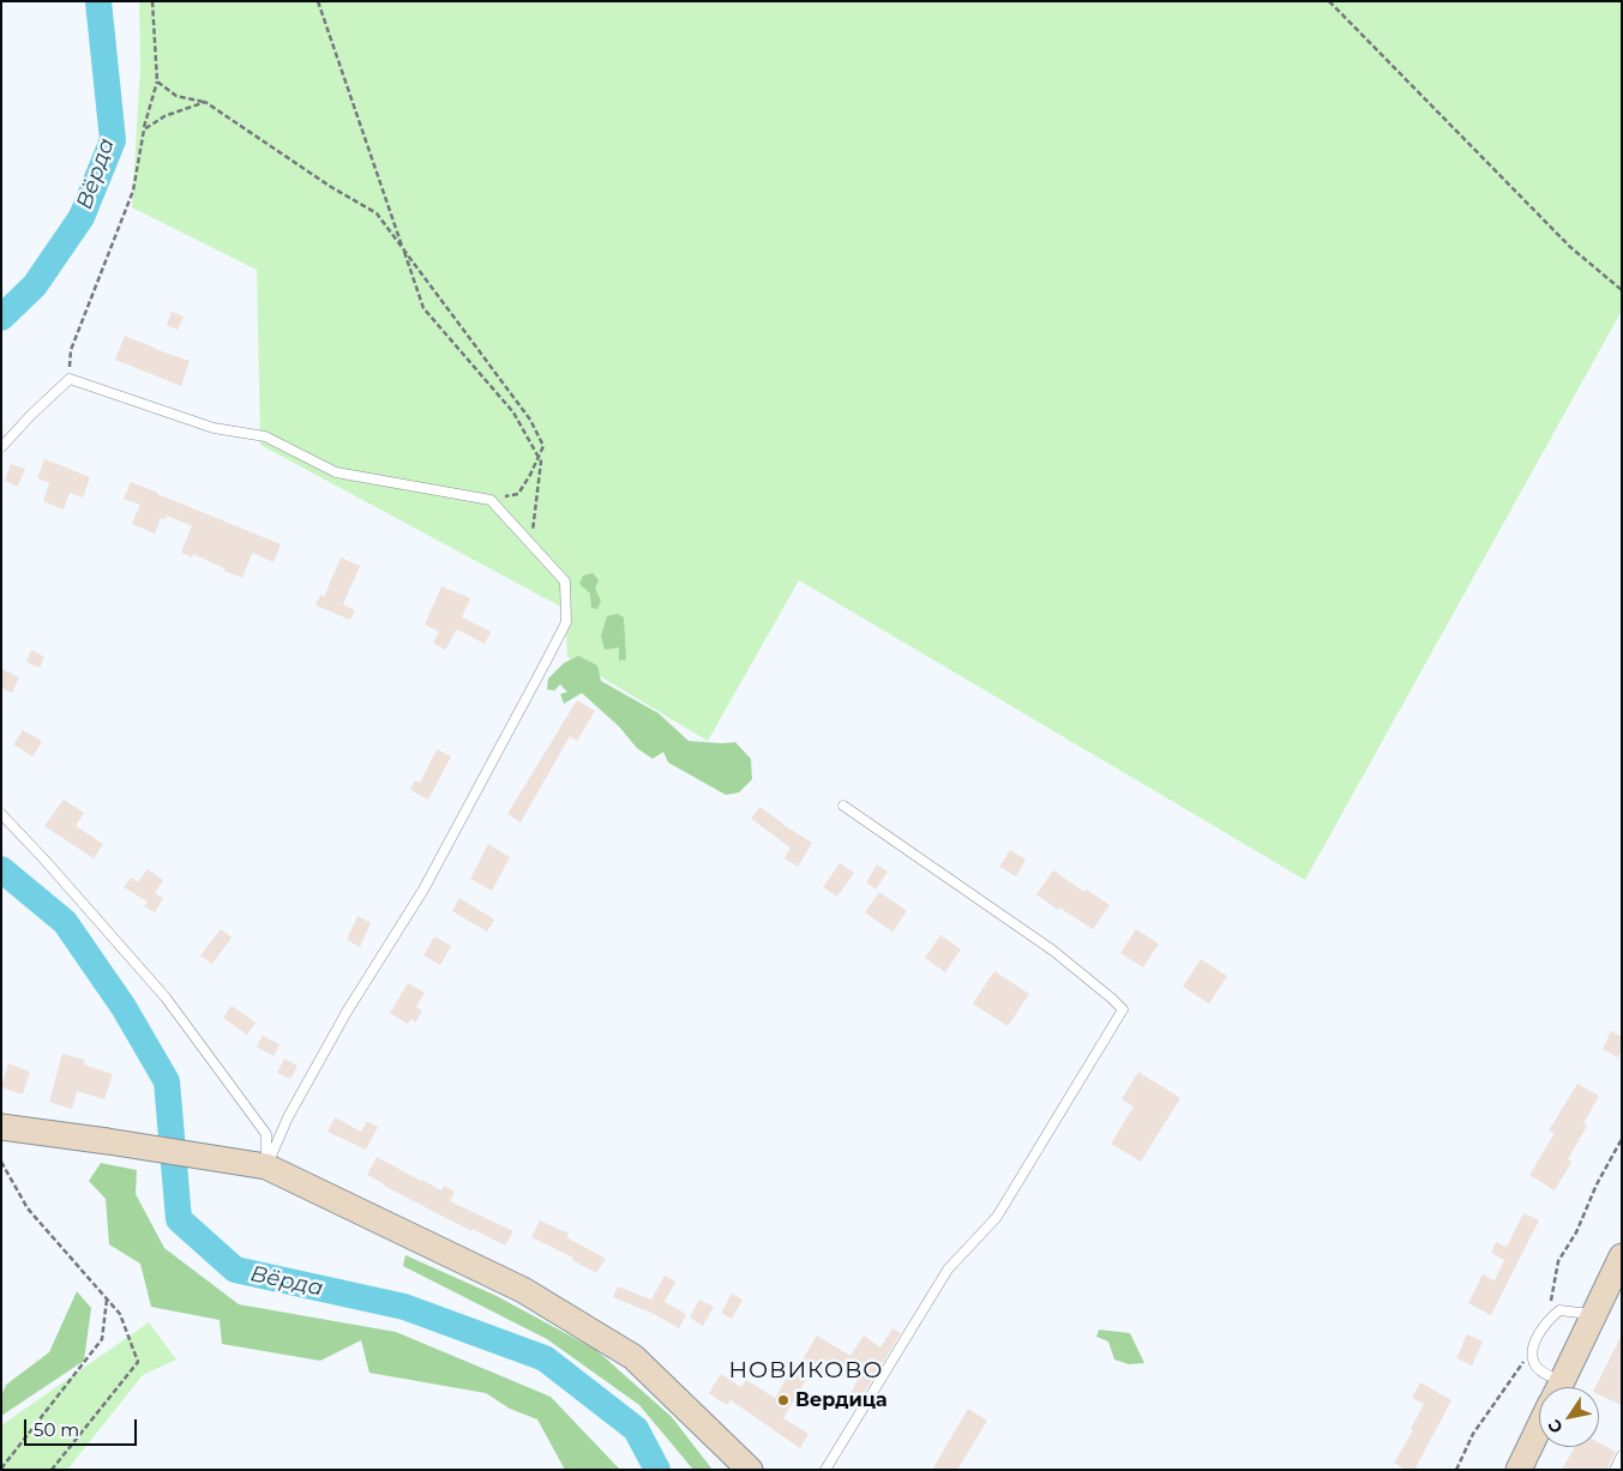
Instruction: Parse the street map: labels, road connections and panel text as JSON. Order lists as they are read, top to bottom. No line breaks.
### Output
{"districts":["НОВИКОВО"],"water":["Вёрда"],"places":["Вердица"],"scale_bar":"50 m","north":"bottom left"}
